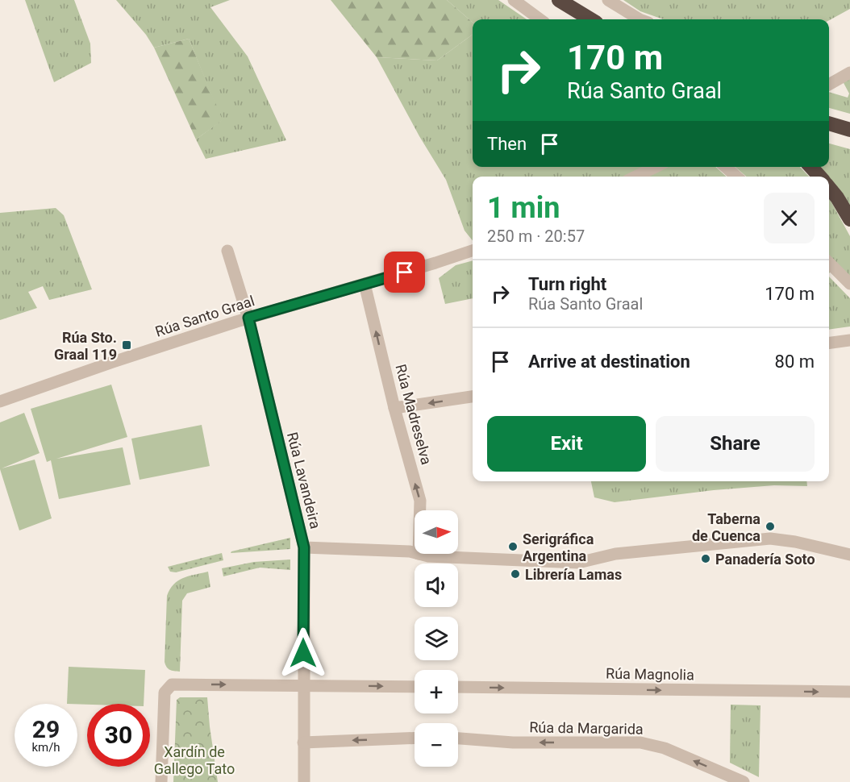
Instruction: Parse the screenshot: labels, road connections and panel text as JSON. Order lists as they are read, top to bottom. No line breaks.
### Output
{"streets":{"street":["Rúa Santo Graal","Rúa Madreselva","Rúa Lavandeira","Rúa Magnolia","Rúa da Margarida"]},"crossings":[["Rúa Santo Graal","Rúa Madreselva"],["Rúa Santo Graal","Rúa Lavandeira"]],"one_way":["Rúa Madreselva","Rúa Magnolia","Rúa da Margarida"],"parks":["Xardín de Gallego Tato"],"places":{"transit":["Rúa Sto. Graal 119"],"other":["Taberna de Cuenca","Serigráfica Argentina","Panadería Soto","Librería Lamas"]},"north":"right","page":{"turn":["170 m","Rúa Santo Graal"],"then":"Then","heading":["1 min","250 m · 20:57"],"list":[{"name":"Turn right","note":"Rúa Santo Graal","value":"170 m"},{"name":"Arrive at destination","value":"80 m"}],"buttons":["Exit","Share"],"map_buttons":["+","−"],"speed":"29 km/h","limit":"30"}}
